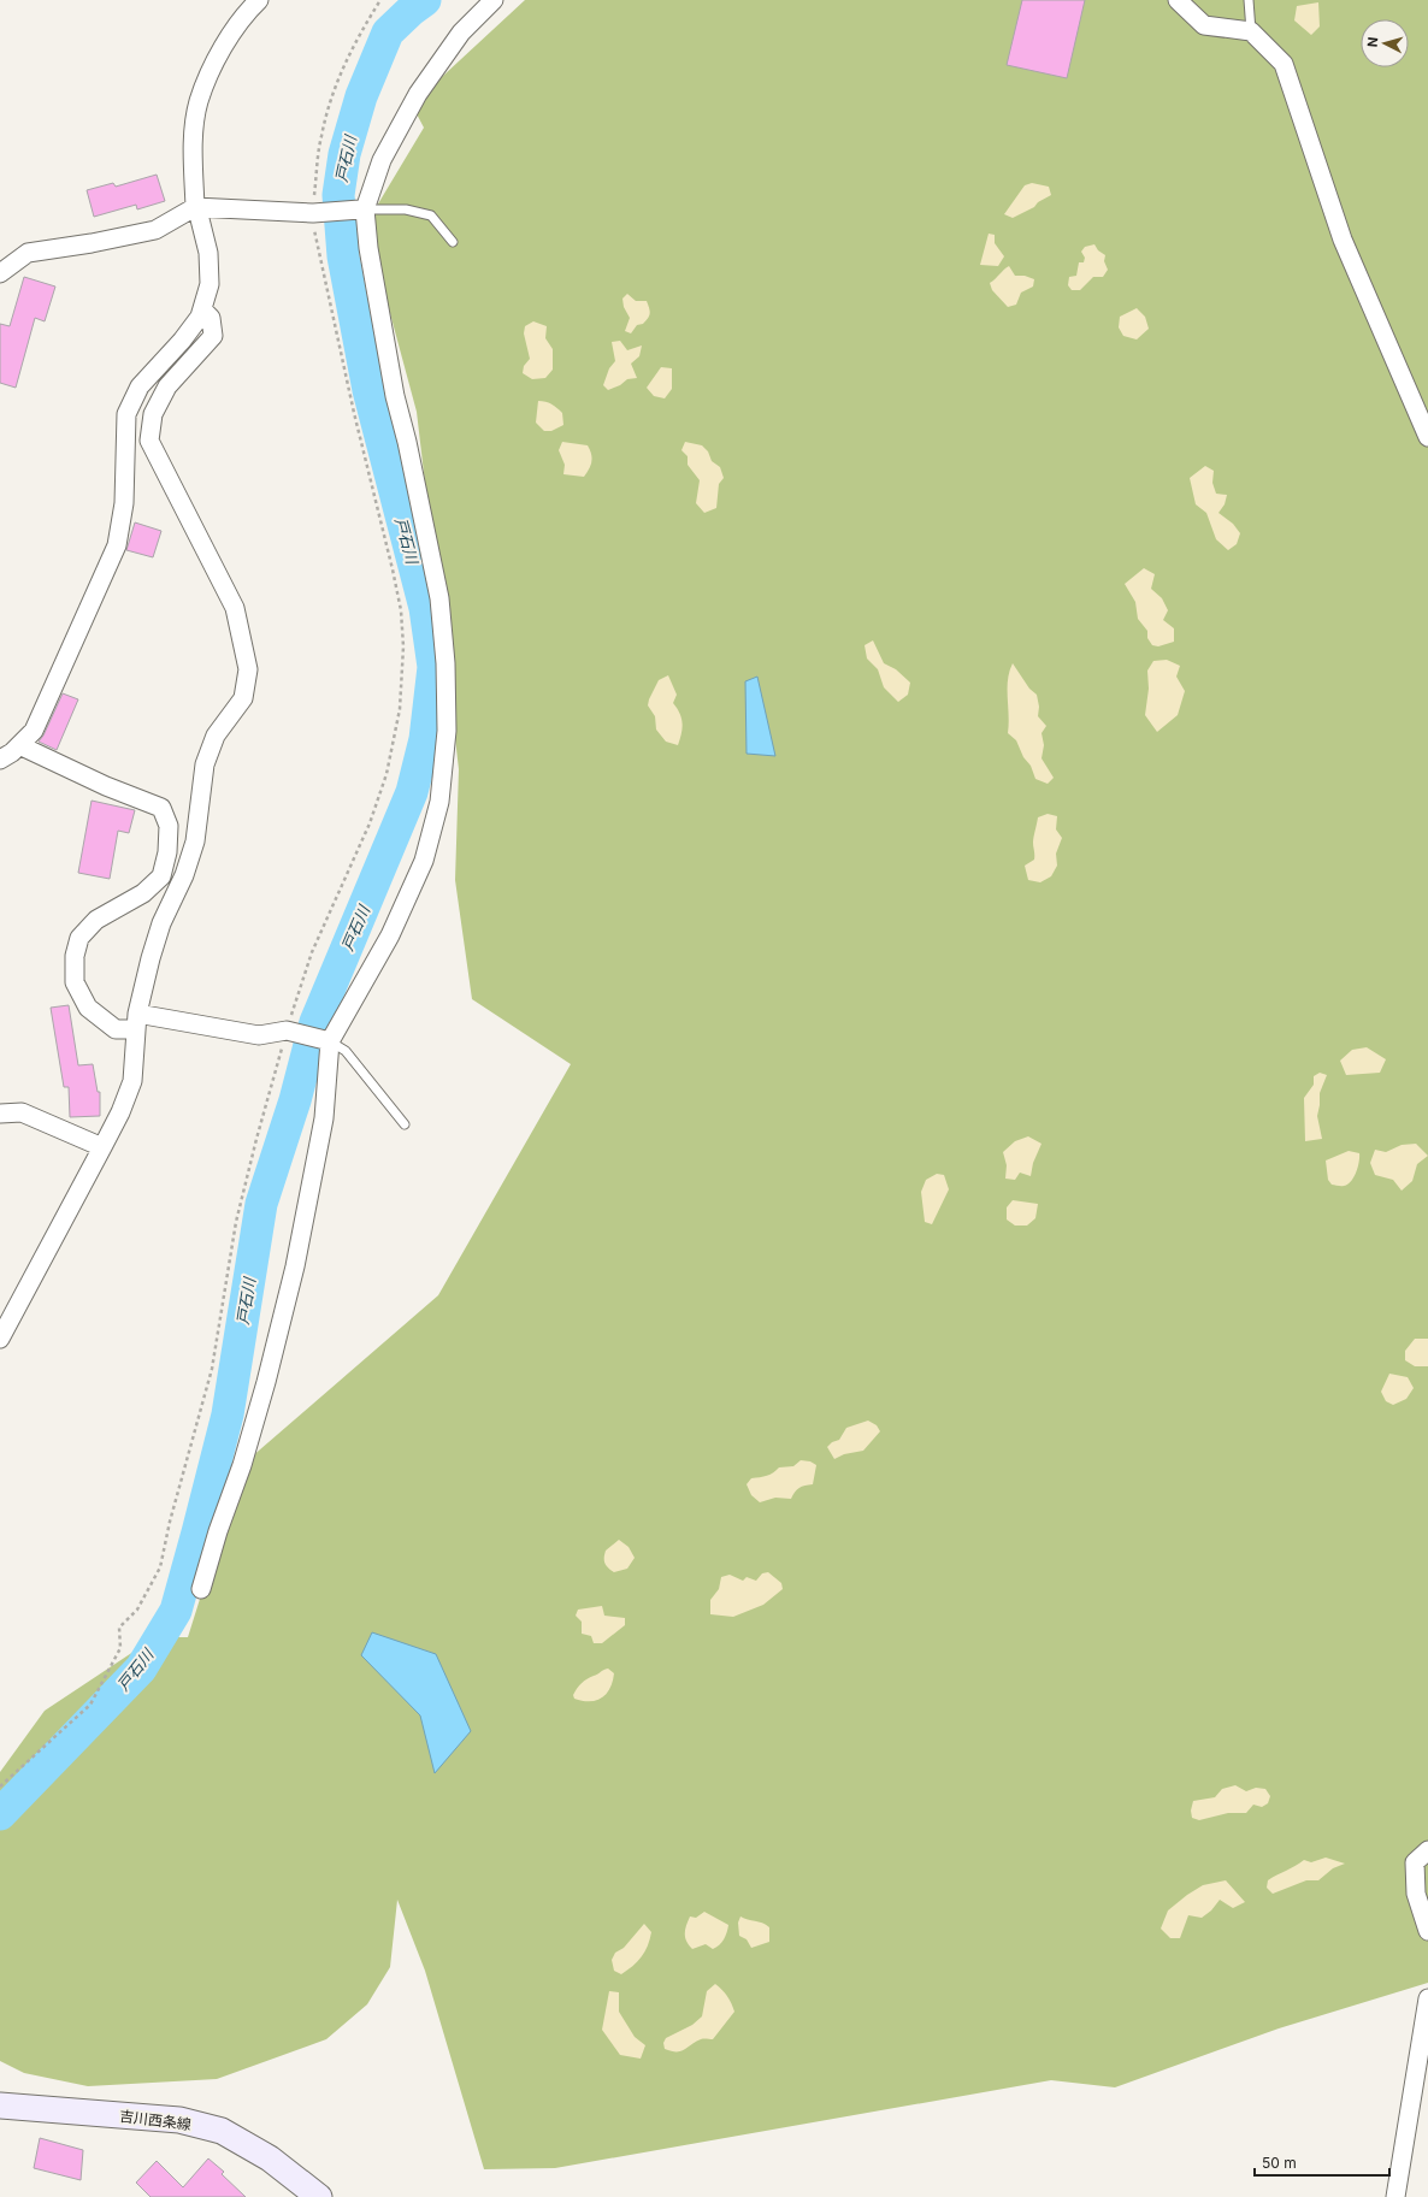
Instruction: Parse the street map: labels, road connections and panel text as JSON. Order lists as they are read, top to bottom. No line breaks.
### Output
{"streets":{"main road":["吉川西条線"]},"water":["戸石川"],"scale_bar":"50 m","north":"left"}
